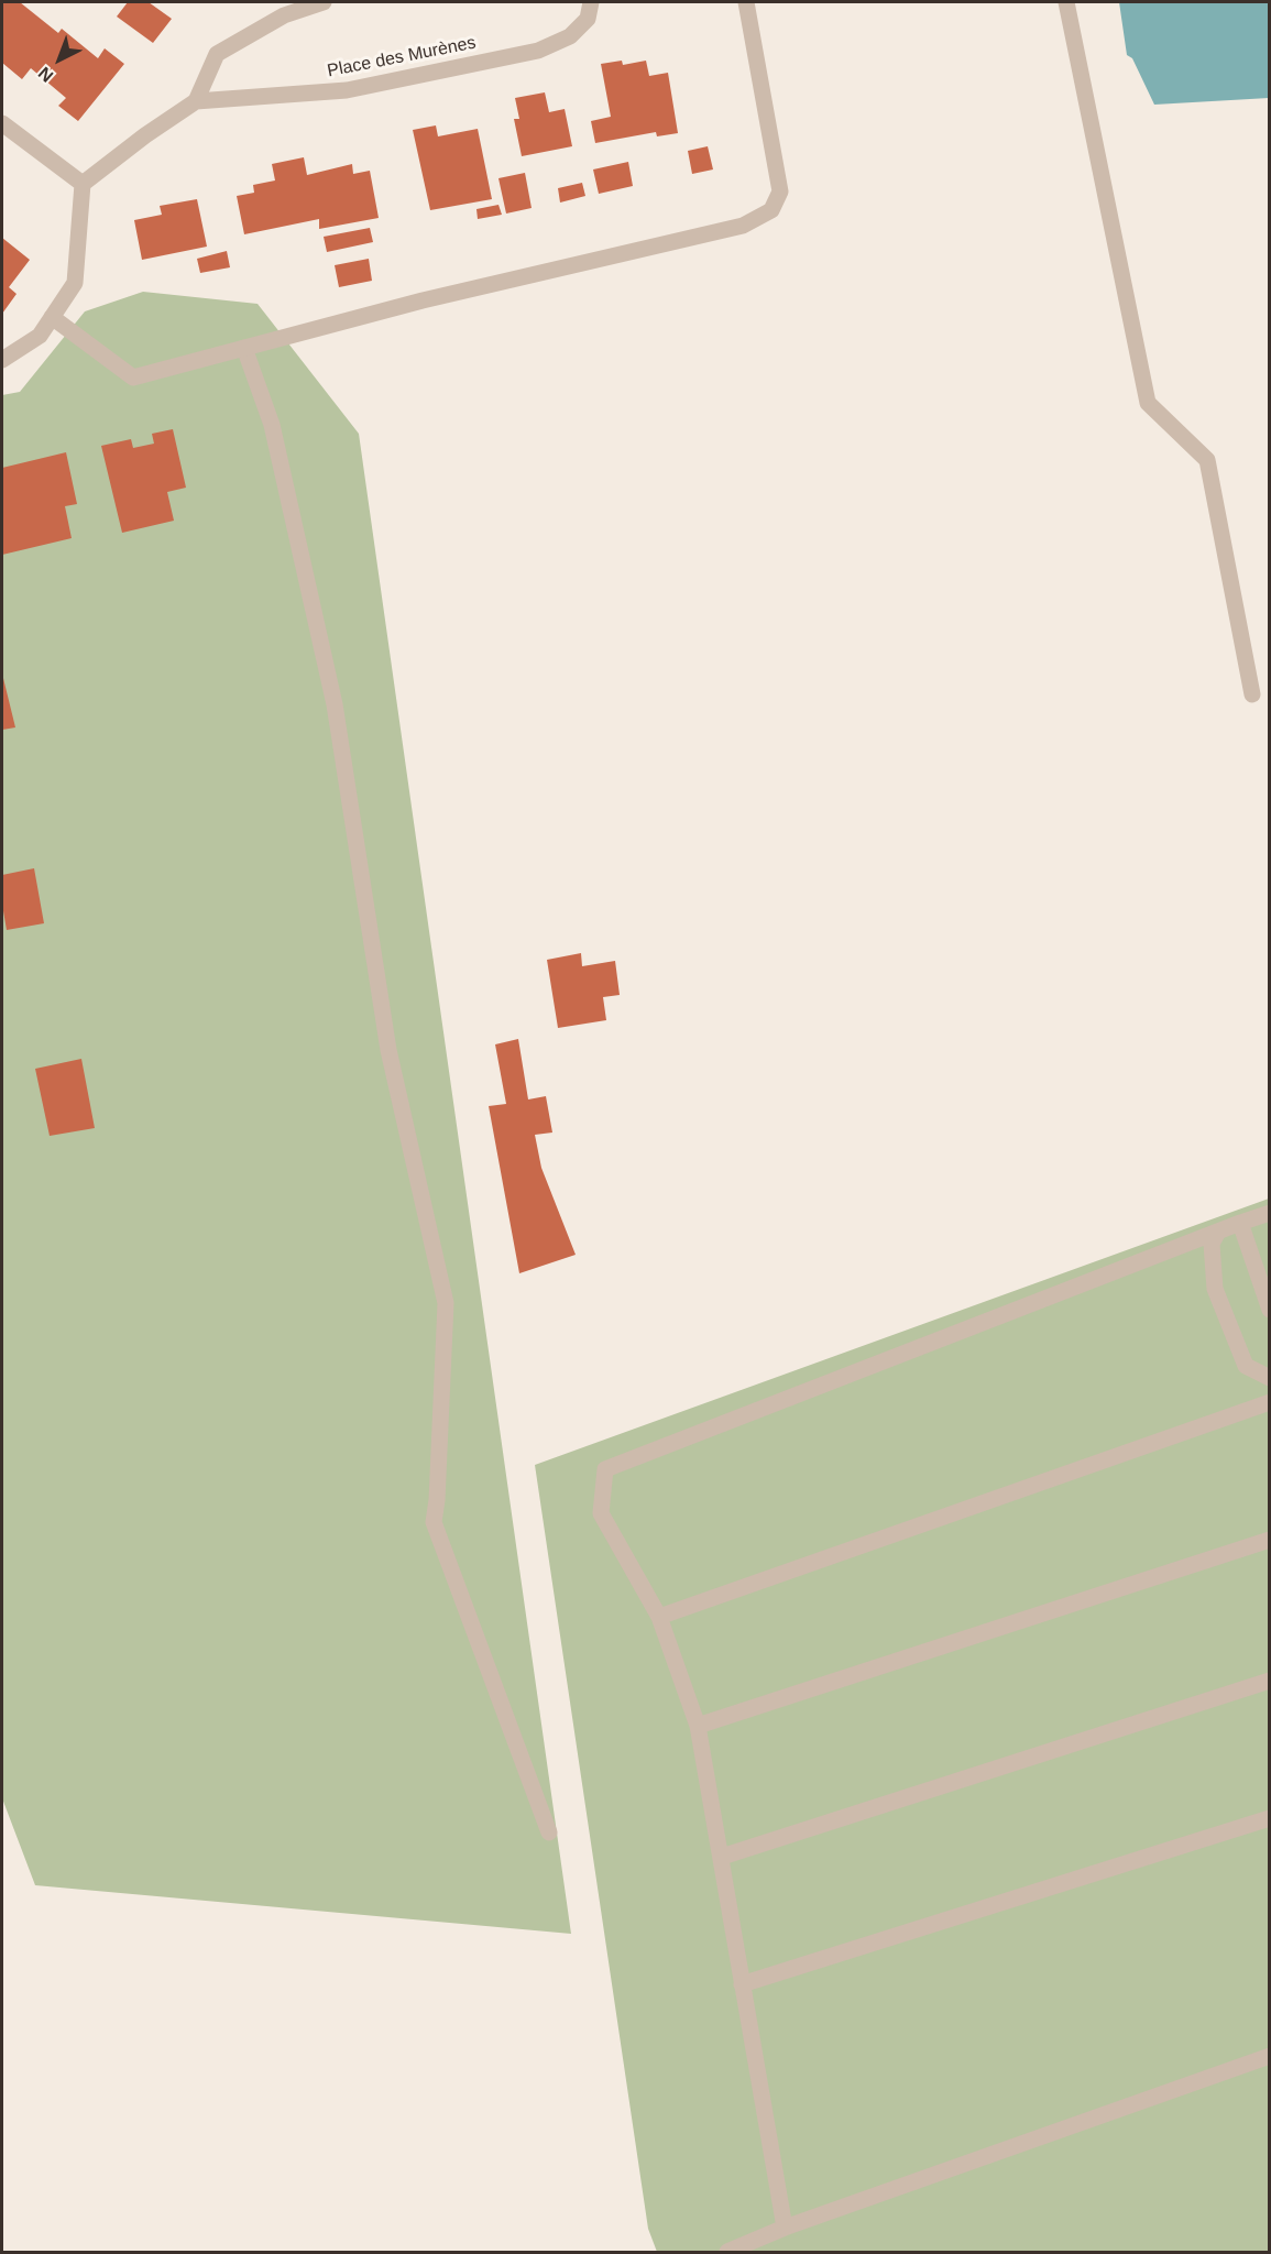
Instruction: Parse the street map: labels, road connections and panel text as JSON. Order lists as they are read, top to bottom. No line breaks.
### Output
{"streets":{"street":["Place des Murènes"]},"north":"bottom left"}
